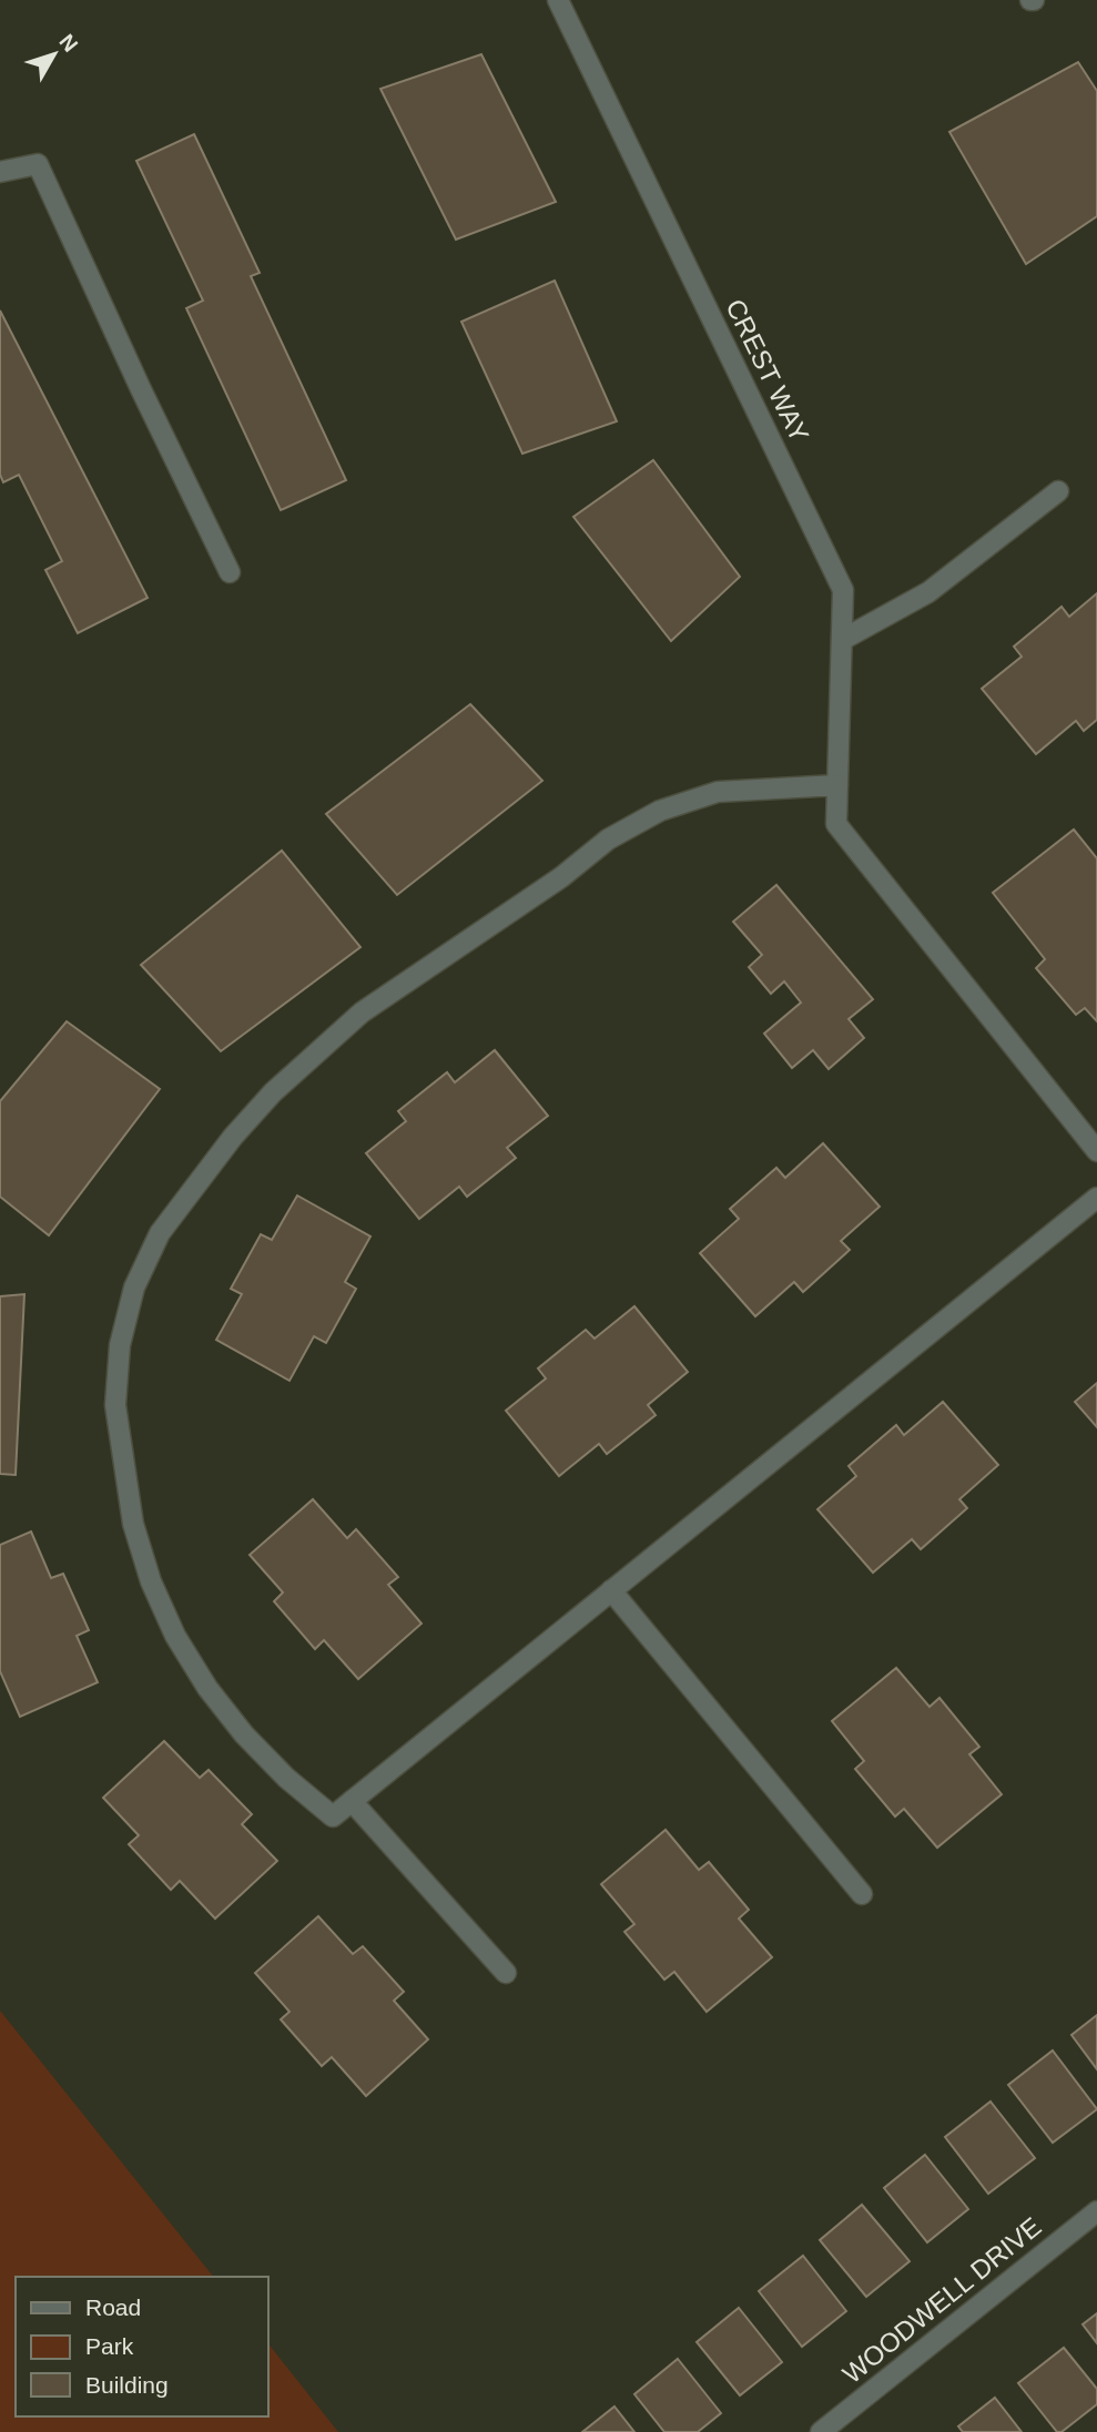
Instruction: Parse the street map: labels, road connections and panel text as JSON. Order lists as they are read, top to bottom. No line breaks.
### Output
{"streets":{"street":["CREST WAY","WOODWELL DRIVE"]},"legend":["Road","Park","Building"],"north":"top right"}
